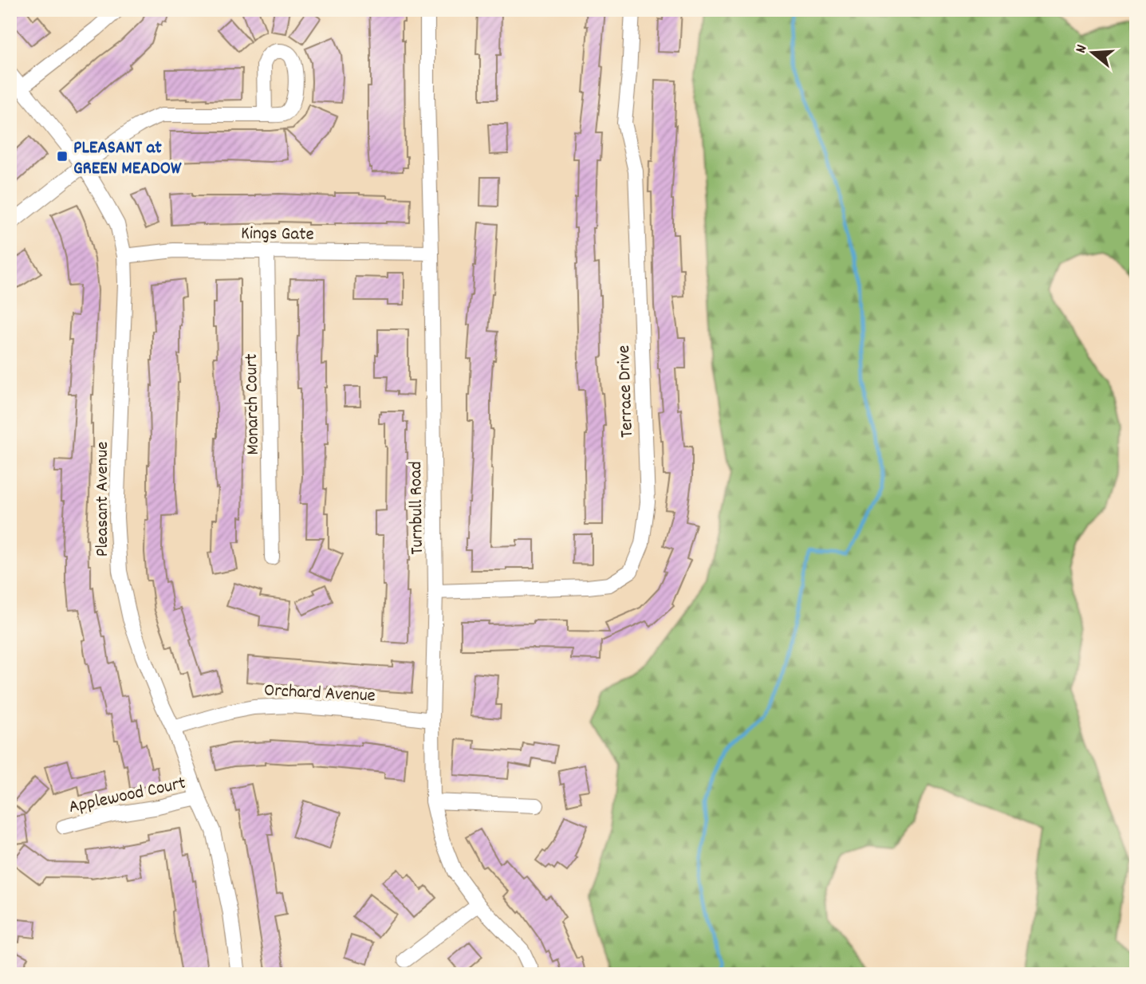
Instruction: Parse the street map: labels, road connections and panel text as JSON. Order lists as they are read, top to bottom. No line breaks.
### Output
{"streets":{"street":["Kings Gate","Terrace Drive","Monarch Court","Pleasant Avenue","Turnbull Road","Orchard Avenue","Applewood Court"]},"crossings":[["Kings Gate","Monarch Court"],["Kings Gate","Pleasant Avenue"],["Kings Gate","Turnbull Road"],["Terrace Drive","Turnbull Road"],["Pleasant Avenue","Orchard Avenue"],["Pleasant Avenue","Applewood Court"],["Turnbull Road","Orchard Avenue"]],"places":{"transit":["PLEASANT at GREEN MEADOW"]},"north":"left"}
